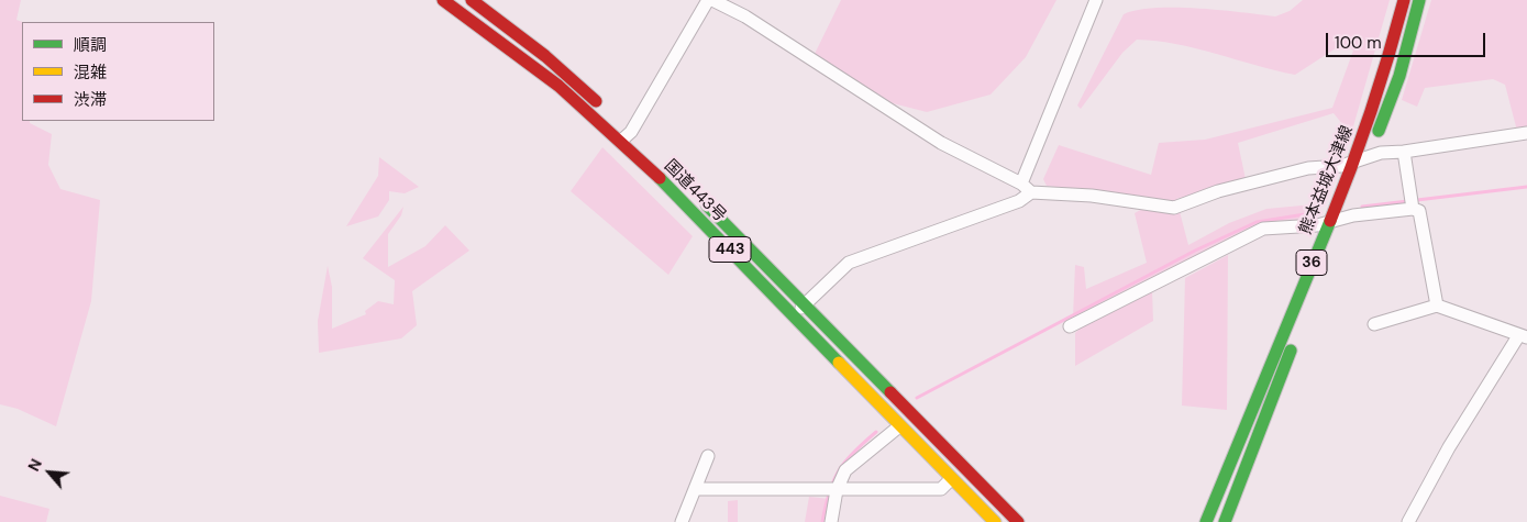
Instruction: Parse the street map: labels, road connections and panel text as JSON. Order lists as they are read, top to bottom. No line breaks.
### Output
{"streets":{"main road":["熊本益城大津線","国道443号","443","36"]},"legend":["順調","混雑","渋滞"],"scale_bar":"100 m","north":"top left"}
